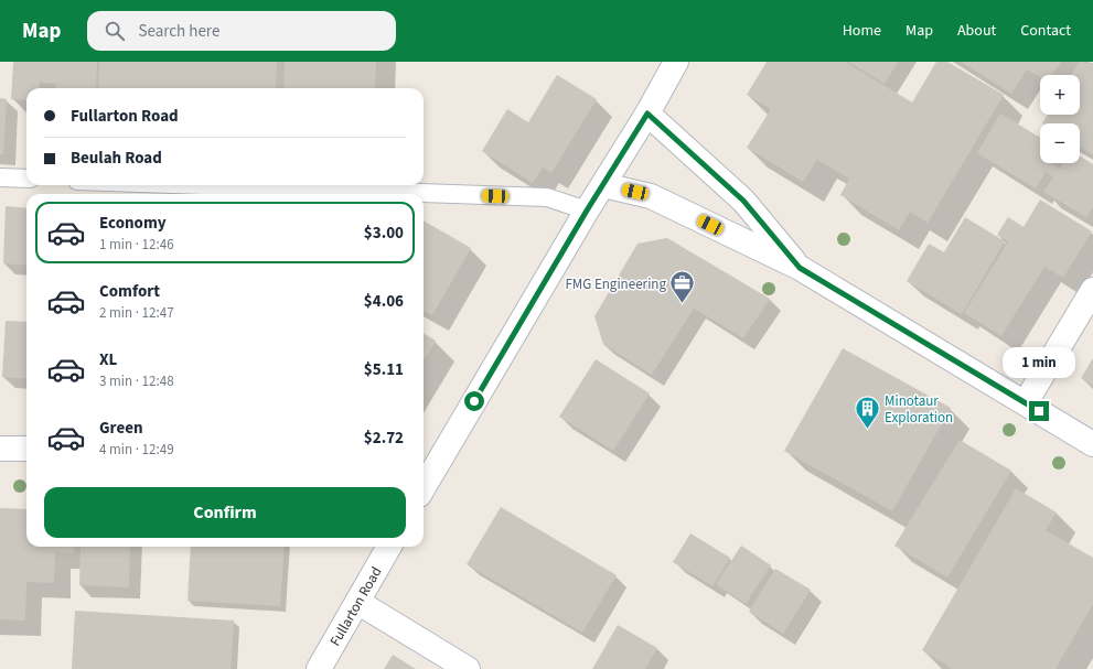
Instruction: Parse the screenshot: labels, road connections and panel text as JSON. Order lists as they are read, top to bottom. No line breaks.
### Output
{"streets":{"street":["Fullarton Road"]},"places":{"office":["FMG Engineering"],"building":["Minotaur Exploration"]},"page":{"header":"Map","search":"Search here","nav":["Home","Map","About","Contact"],"map_buttons":["+","−"],"banner":["Fullarton Road","Beulah Road"],"list":[{"name":"Economy","note":"1 min · 12:46","value":"$3.00"},{"name":"Comfort","note":"2 min · 12:47","value":"$4.06"},{"name":"XL","note":"3 min · 12:48","value":"$5.11"},{"name":"Green","note":"4 min · 12:49","value":"$2.72"}],"bubble":"1 min","buttons":"Confirm"}}
